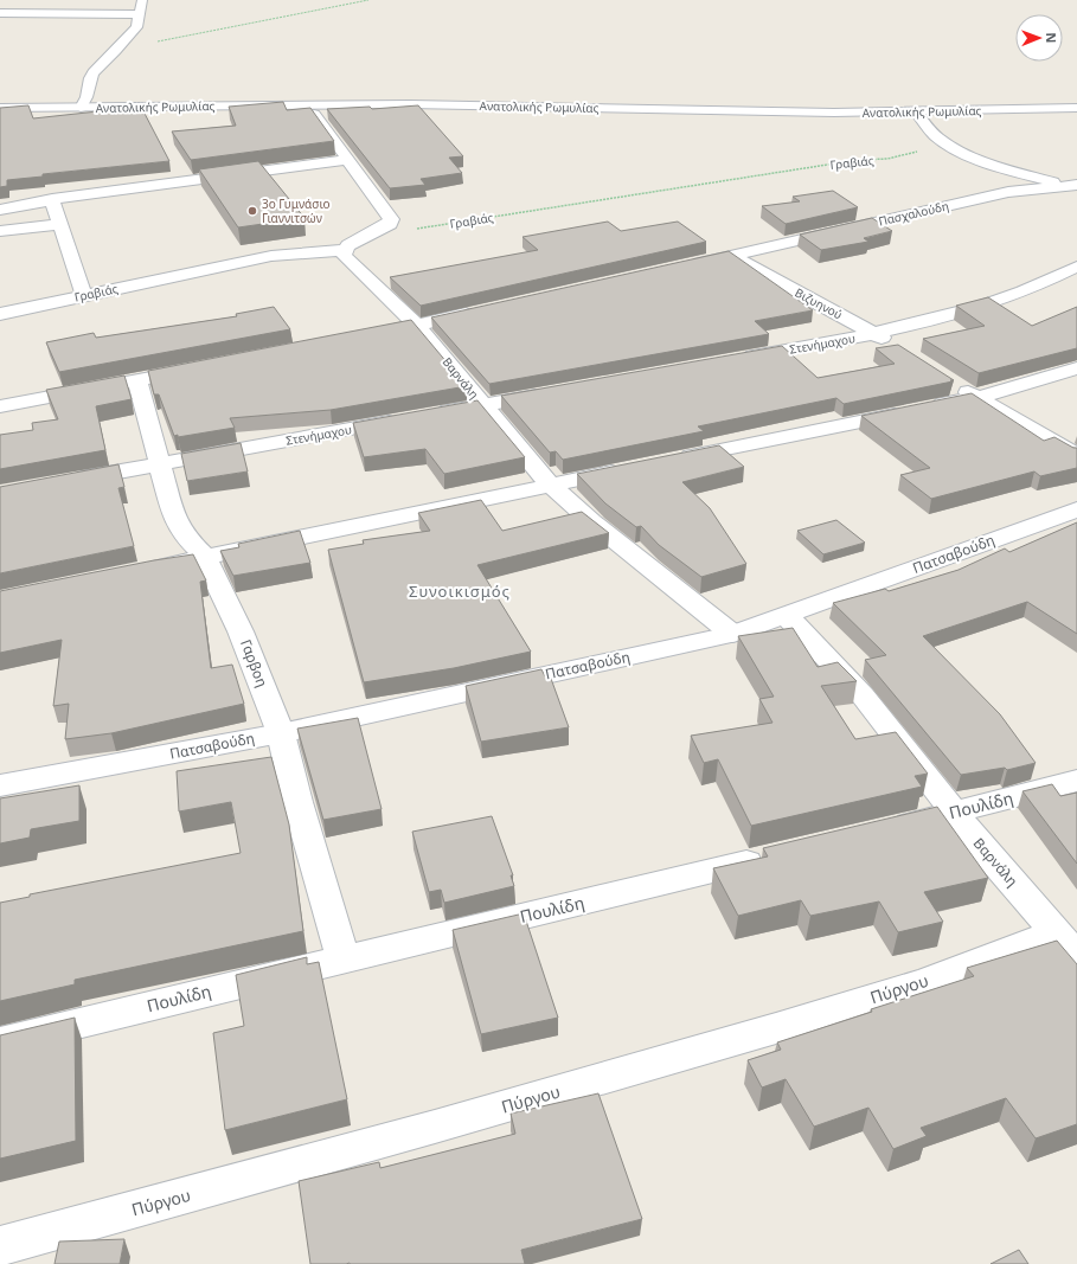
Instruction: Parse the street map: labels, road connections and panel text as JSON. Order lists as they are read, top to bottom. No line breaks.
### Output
{"streets":{"street":["Ανατολικής Ρωμυλίας","Γραβιάς","Πασχαλούδη","Βιζυηνού","Στενήμαχου","Βαρνάλη","Πατσαβούδη","Γαρβοη","Πουλίδη","Πύργου"]},"crossings":[["Γραβιάς","Βαρνάλη"],["Πασχαλούδη","Βιζυηνού"],["Βιζυηνού","Στενήμαχου"],["Στενήμαχου","Βαρνάλη"],["Στενήμαχου","Γαρβοη"],["Βαρνάλη","Πατσαβούδη"],["Βαρνάλη","Πουλίδη"],["Βαρνάλη","Πύργου"],["Πατσαβούδη","Γαρβοη"],["Γαρβοη","Πουλίδη"]],"districts":["Συνοικισμός"],"places":["3ο Γυμνάσιο Γιαννιτσών"],"north":"right"}
